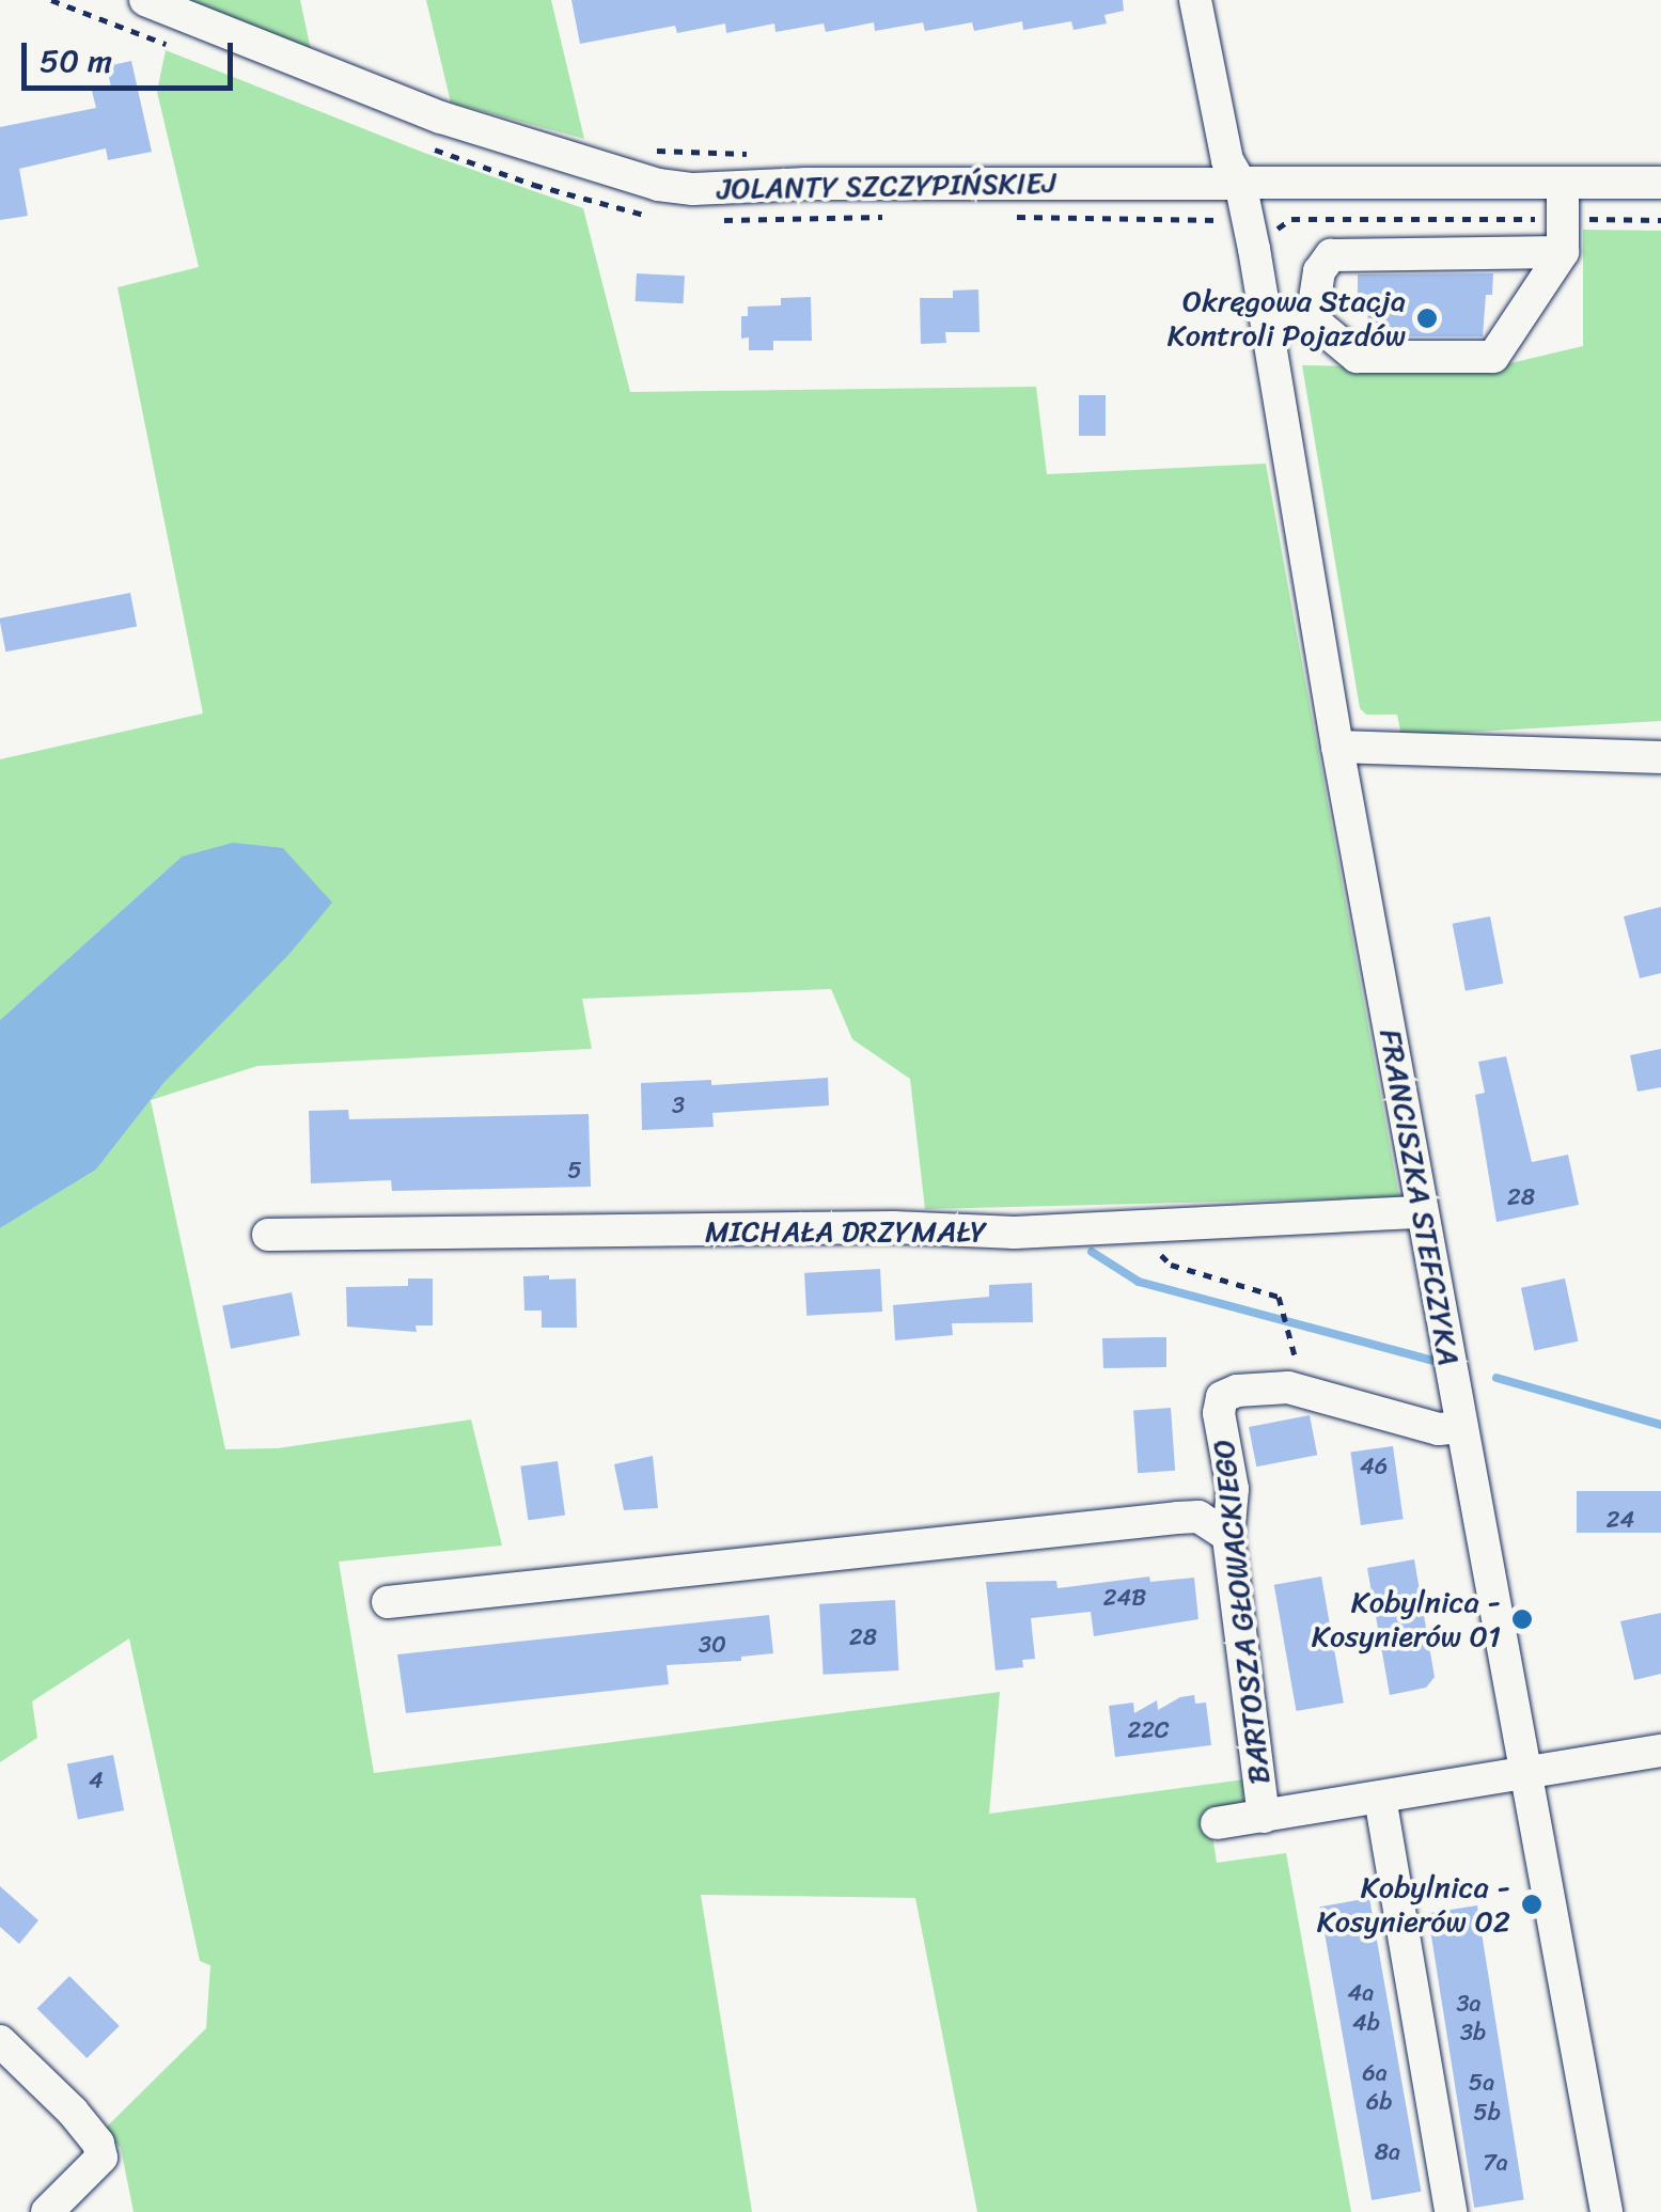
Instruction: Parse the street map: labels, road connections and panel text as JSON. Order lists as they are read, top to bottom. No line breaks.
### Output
{"streets":{"street":["JOLANTY SZCZYPIŃSKIEJ","FRANCISZKA STEFCZYKA","MICHAŁA DRZYMAŁY","BARTOSZA GŁOWACKIEGO"]},"crossings":[["JOLANTY SZCZYPIŃSKIEJ","FRANCISZKA STEFCZYKA"],["FRANCISZKA STEFCZYKA","MICHAŁA DRZYMAŁY"],["FRANCISZKA STEFCZYKA","BARTOSZA GŁOWACKIEGO"]],"places":["Okręgowa Stacja Kontroli Pojazdów","Kobylnica - Kosynierów 01","Kobylnica - Kosynierów 02"],"house_numbers":["3","5","28","46","24","24B","28","30","22C","4","4a","3a","4b","3b","6a","5a","6b","5b","8a","7a"],"scale_bar":"50 m"}
